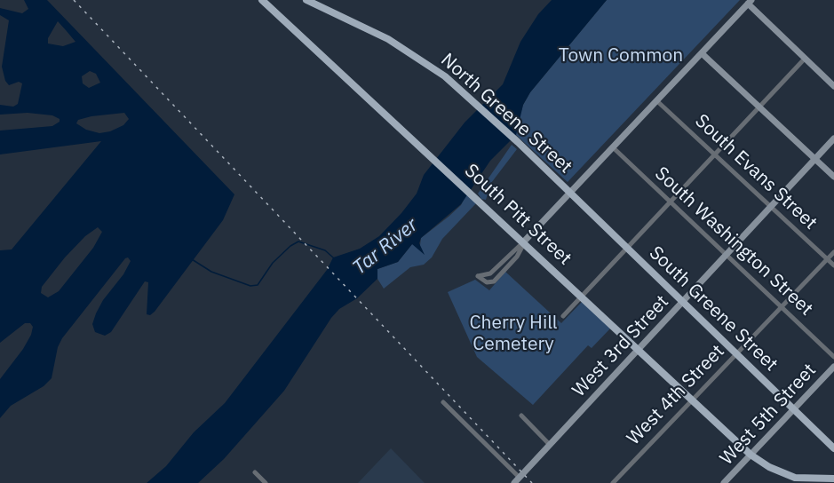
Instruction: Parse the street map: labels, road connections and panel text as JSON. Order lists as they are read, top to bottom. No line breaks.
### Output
{"streets":{"main road":["North Greene Street","South Pitt Street","South Greene Street"],"street":["South Evans Street","South Washington Street","West 3rd Street","West 4th Street","West 5th Street"]},"crossings":[["North Greene Street","South Greene Street"],["South Evans Street","West 3rd Street"],["South Evans Street","West 4th Street"],["South Pitt Street","West 3rd Street"],["South Pitt Street","West 4th Street"],["South Pitt Street","West 5th Street"],["South Washington Street","West 3rd Street"],["South Washington Street","West 4th Street"],["South Greene Street","West 3rd Street"],["South Greene Street","West 4th Street"],["South Greene Street","West 5th Street"]],"water":["Tar River"],"parks":["Town Common","Cherry Hill Cemetery"]}
